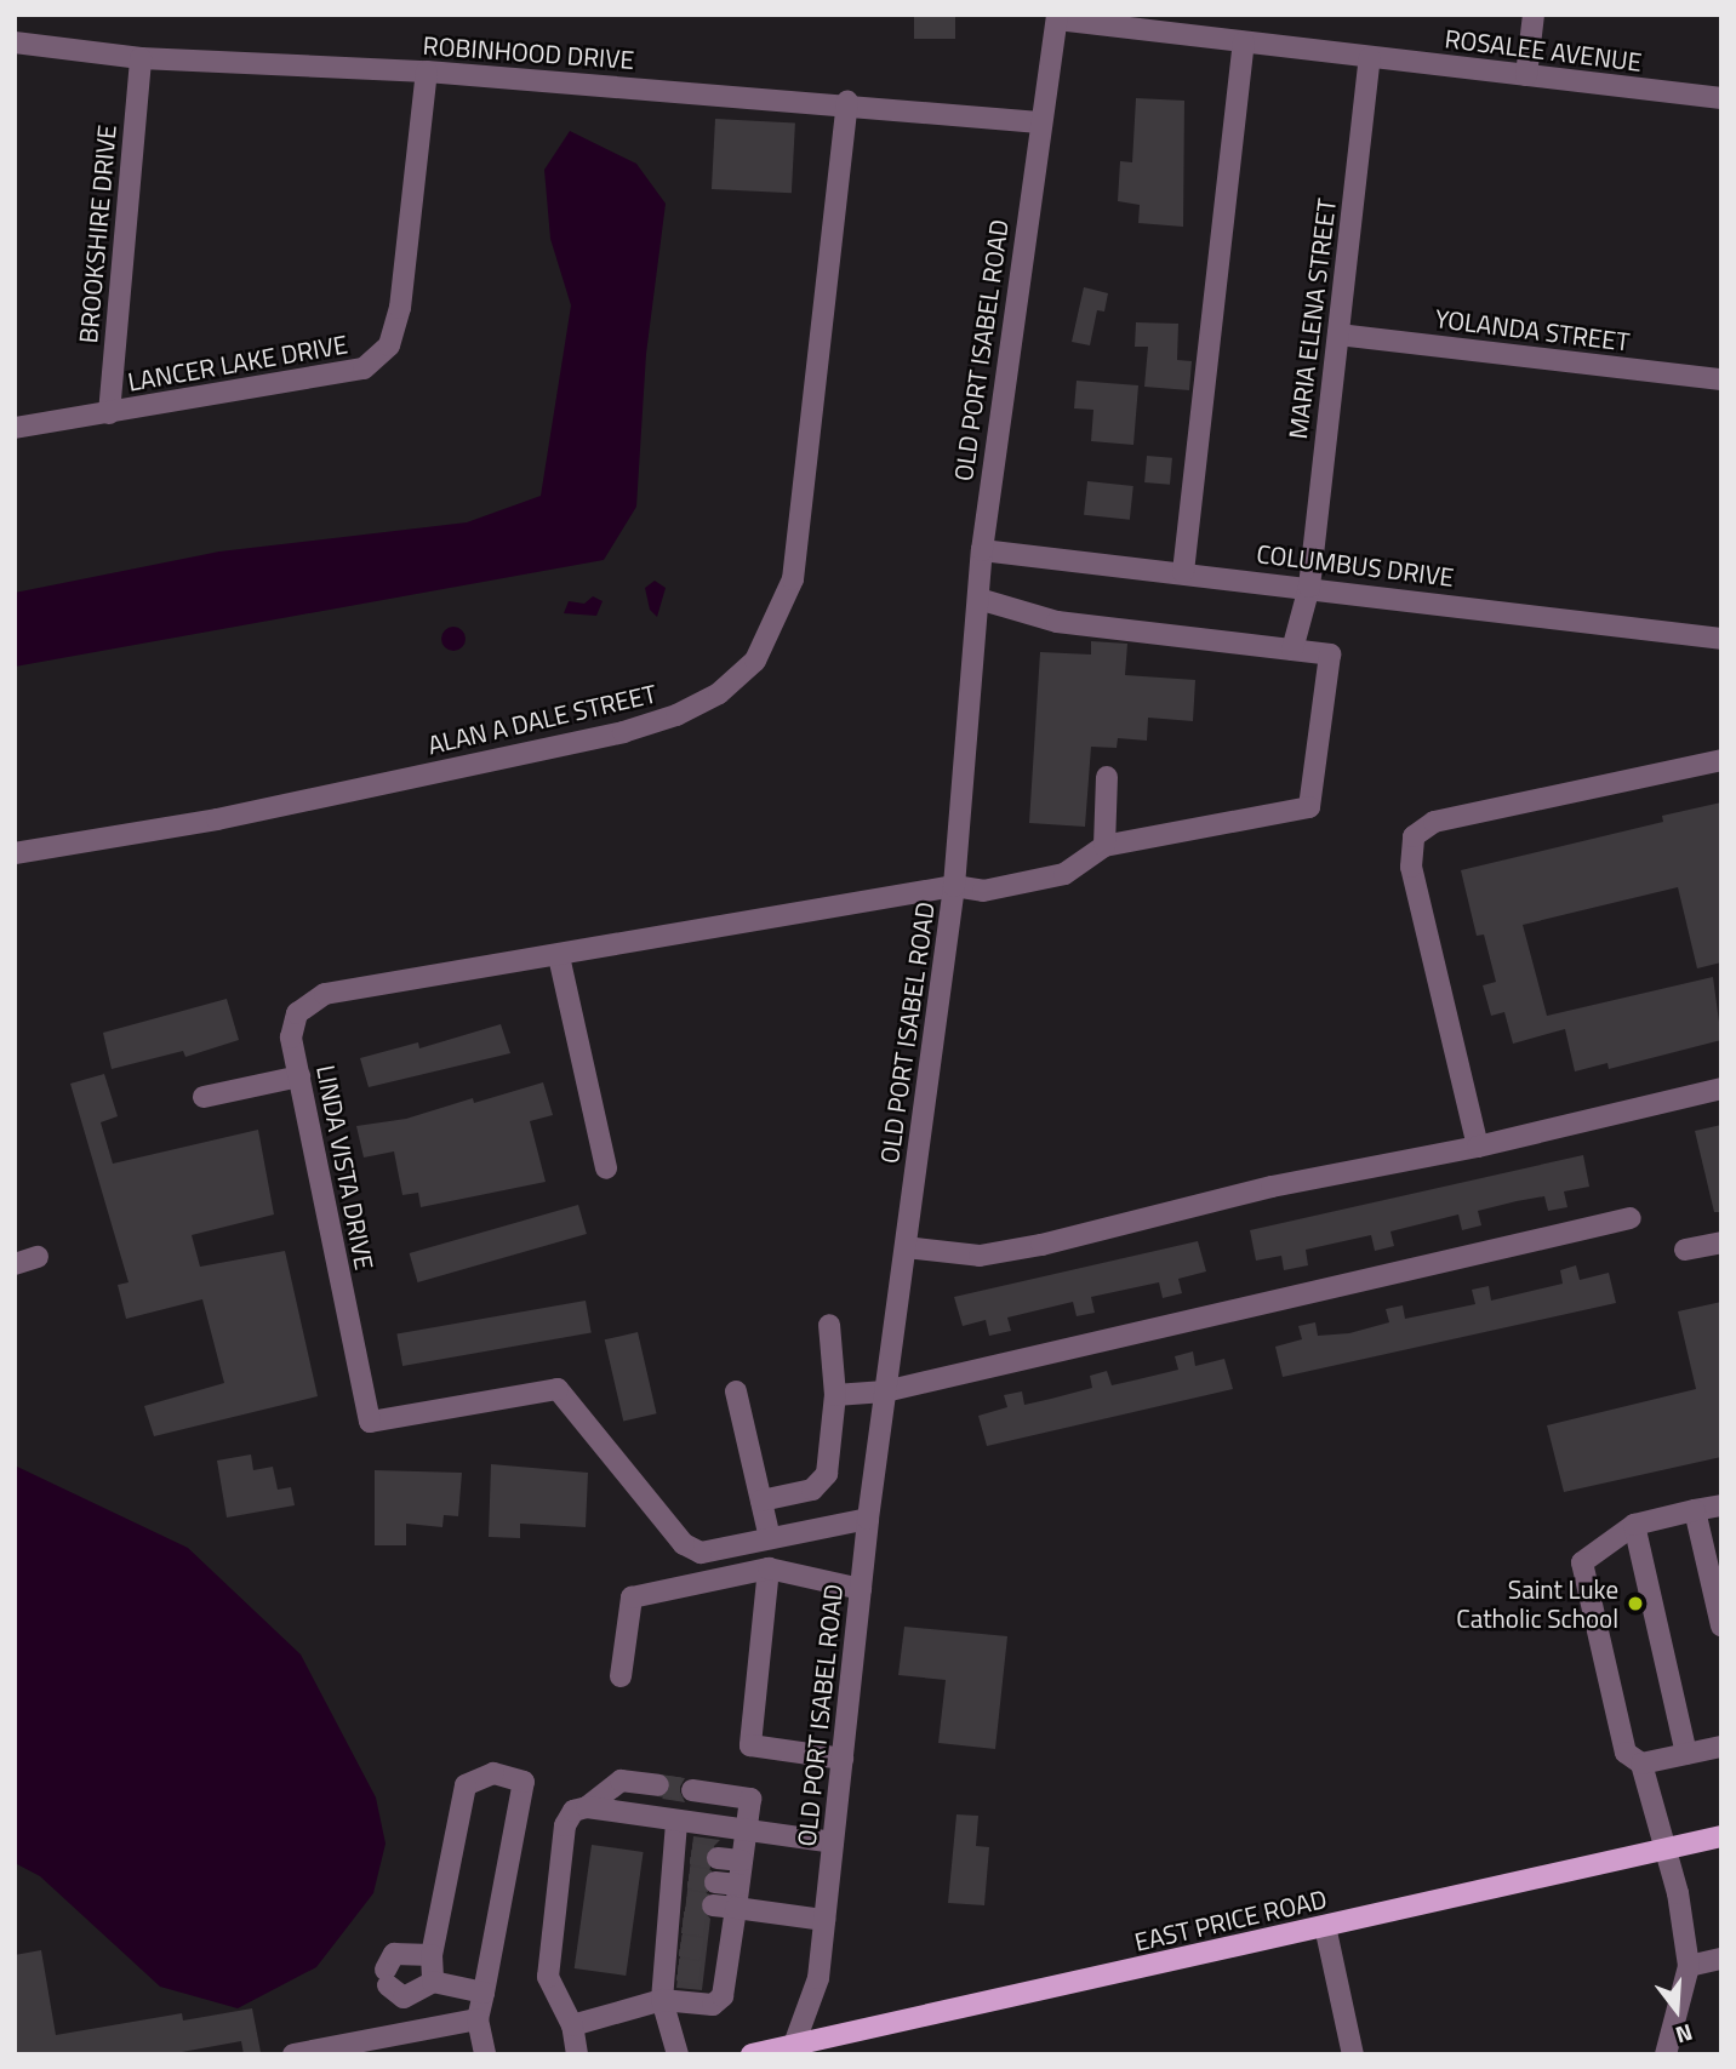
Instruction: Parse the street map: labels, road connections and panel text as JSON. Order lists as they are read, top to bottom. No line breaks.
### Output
{"streets":{"main road":["EAST PRICE ROAD"],"street":["ROSALEE AVENUE","ROBINHOOD DRIVE","BROOKSHIRE DRIVE","MARIA ELENA STREET","YOLANDA STREET","OLD PORT ISABEL ROAD","LANCER LAKE DRIVE","COLUMBUS DRIVE","ALAN A DALE STREET","LINDA VISTA DRIVE"]},"crossings":[["ROSALEE AVENUE","MARIA ELENA STREET"],["ROSALEE AVENUE","OLD PORT ISABEL ROAD"],["ROBINHOOD DRIVE","BROOKSHIRE DRIVE"],["ROBINHOOD DRIVE","OLD PORT ISABEL ROAD"],["ROBINHOOD DRIVE","LANCER LAKE DRIVE"],["ROBINHOOD DRIVE","ALAN A DALE STREET"],["BROOKSHIRE DRIVE","LANCER LAKE DRIVE"],["MARIA ELENA STREET","YOLANDA STREET"],["MARIA ELENA STREET","COLUMBUS DRIVE"],["OLD PORT ISABEL ROAD","COLUMBUS DRIVE"],["OLD PORT ISABEL ROAD","LINDA VISTA DRIVE"],["OLD PORT ISABEL ROAD","EAST PRICE ROAD"]],"places":["Saint Luke Catholic School"],"north":"bottom"}
